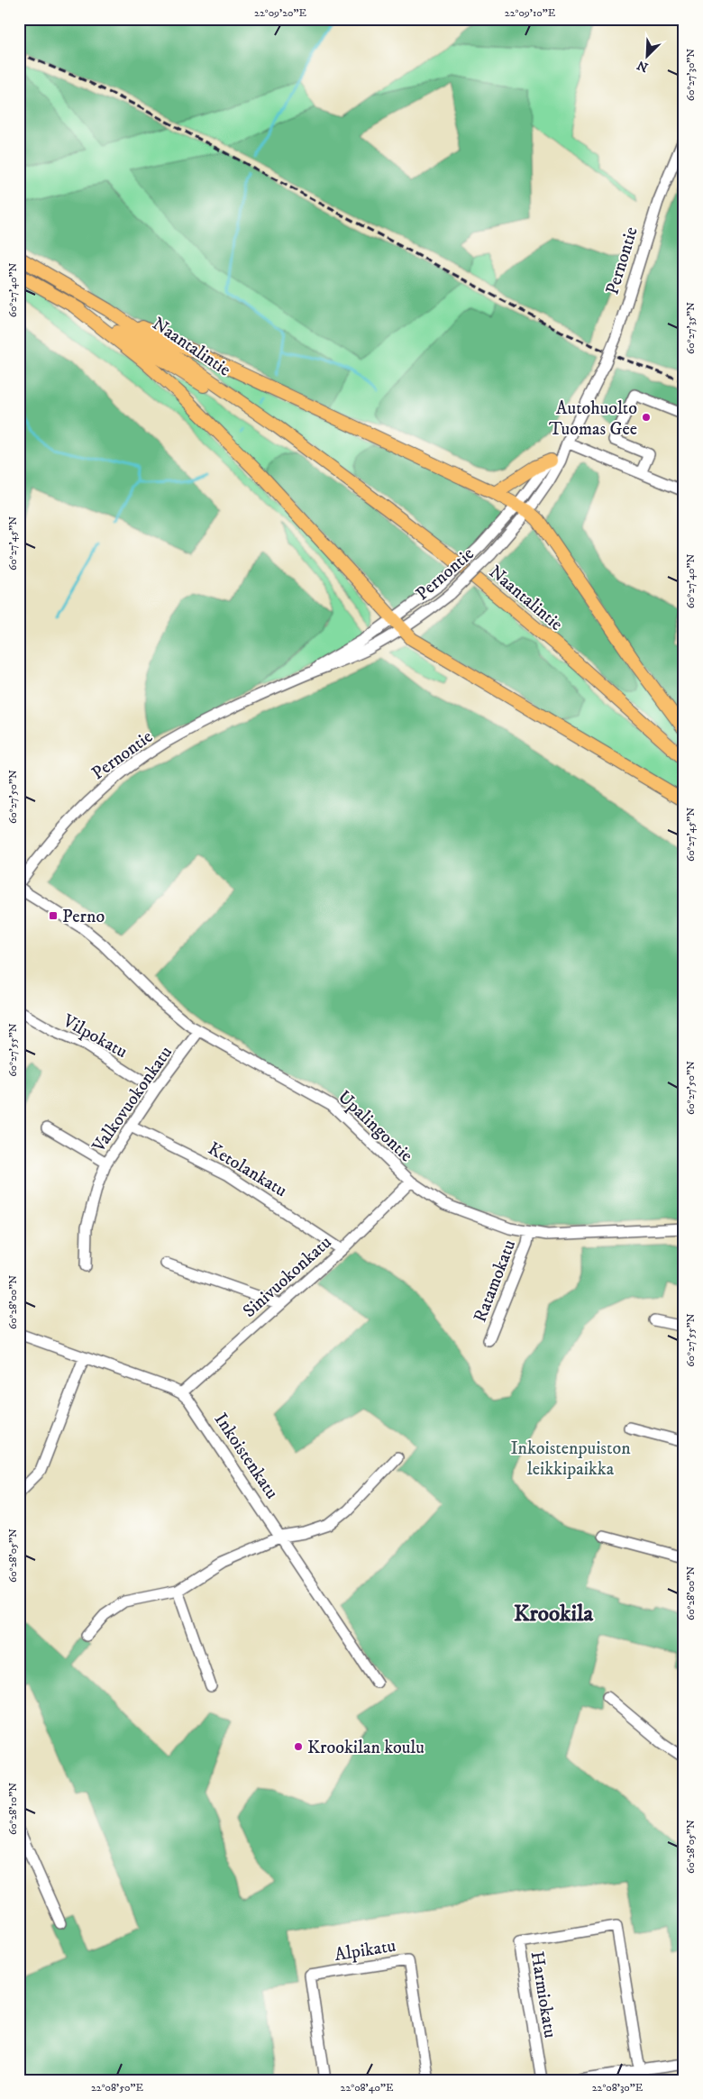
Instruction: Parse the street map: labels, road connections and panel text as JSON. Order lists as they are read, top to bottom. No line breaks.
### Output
{"streets":{"main road":["Naantalintie"],"street":["Pernontie","Vilpokatu","Valkovuokonkatu","Upalingontie","Ketolankatu","Sinivuokonkatu","Ratamokatu","Inkoistenkatu","Alpikatu","Harmiokatu"]},"crossings":[["Pernontie","Upalingontie"],["Vilpokatu","Valkovuokonkatu"],["Valkovuokonkatu","Upalingontie"],["Valkovuokonkatu","Ketolankatu"],["Upalingontie","Sinivuokonkatu"],["Upalingontie","Ratamokatu"],["Ketolankatu","Sinivuokonkatu"],["Sinivuokonkatu","Inkoistenkatu"]],"districts":["Krookila"],"parks":["Inkoistenpuiston leikkipaikka"],"places":{"other":["Autohuolto Tuomas Gee","Krookilan koulu"],"transit":["Perno"]},"north":"bottom left","coordinates":["22°09'20\"E","22°09'10\"E","60°27'30\"N","60°27'40\"N","60°27'35\"N","60°27'45\"N","60°27'50\"N","60°27'55\"N","60°28'00\"N","60°28'05\"N","60°28'10\"N","22°08'50\"E","22°08'40\"E","22°08'30\"E"]}
